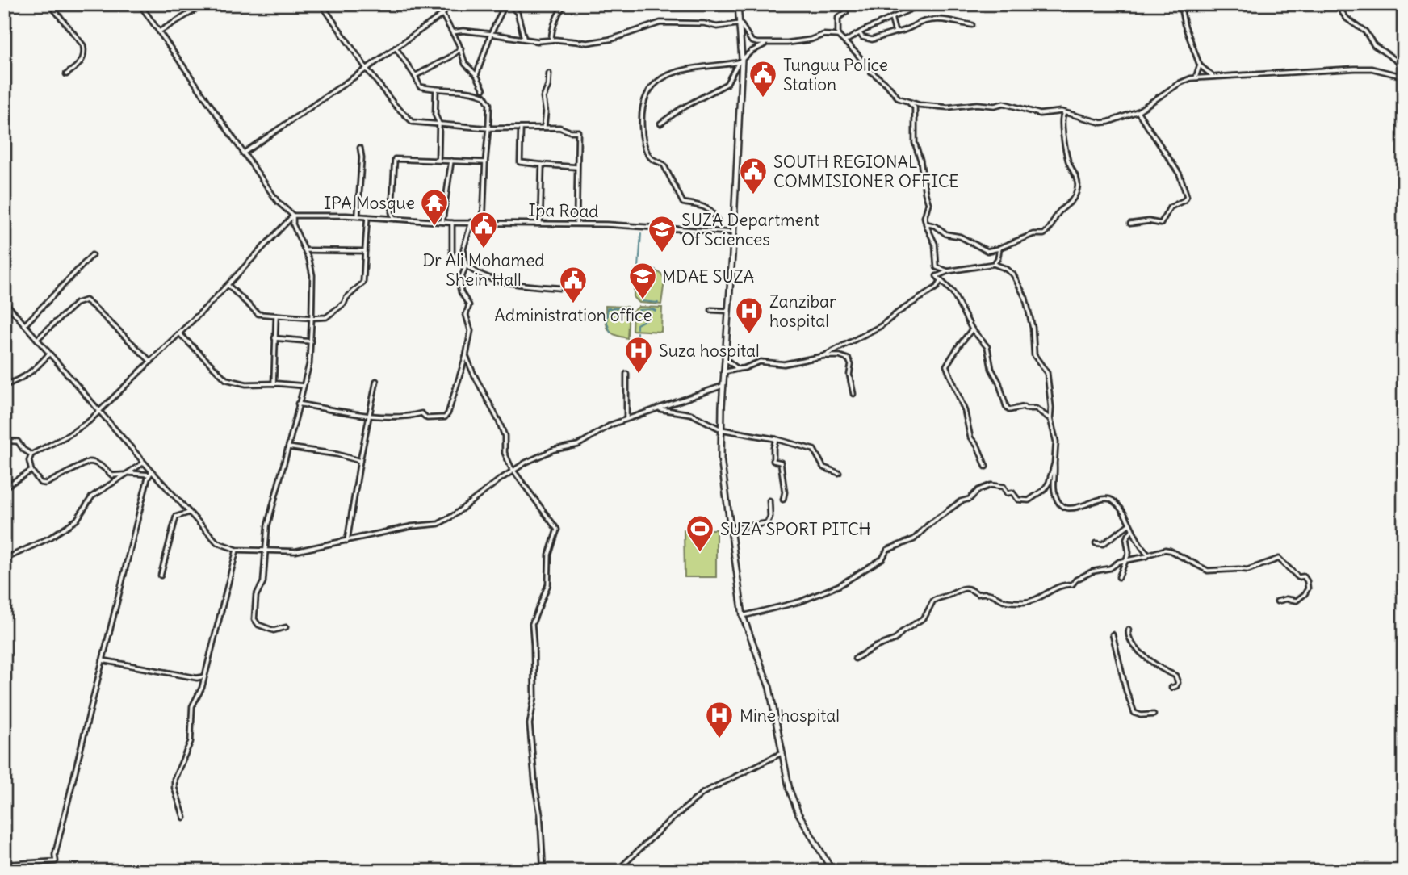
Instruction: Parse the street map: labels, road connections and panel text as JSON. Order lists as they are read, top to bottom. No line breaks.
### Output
{"streets":{"street":["Ipa Road"]},"places":{"public building":["Tunguu Police Station","SOUTH REGIONAL COMMISIONER OFFICE","Dr Ali Mohamed Shein Hall","Administration office"],"temple":["IPA Mosque"],"school or university":["SUZA Department Of Sciences","MDAE SUZA"],"hospital":["Zanzibar hospital","Suza hospital","Mine hospital"],"sports":["SUZA SPORT PITCH"]}}
